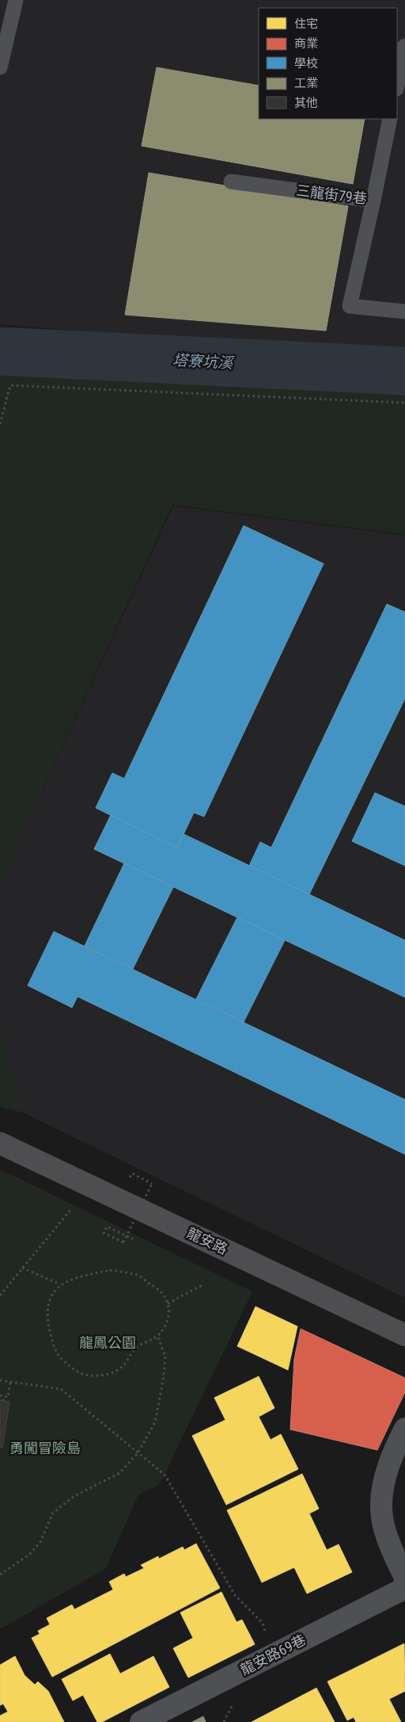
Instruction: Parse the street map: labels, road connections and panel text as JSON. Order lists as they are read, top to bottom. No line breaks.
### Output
{"streets":{"street":["龍安路","龍安路69巷"],"lane":["三龍街79巷"]},"water":["塔寮坑溪"],"parks":["龍鳳公園","勇闖冒險島"],"legend":["住宅","商業","學校","工業","其他"]}
